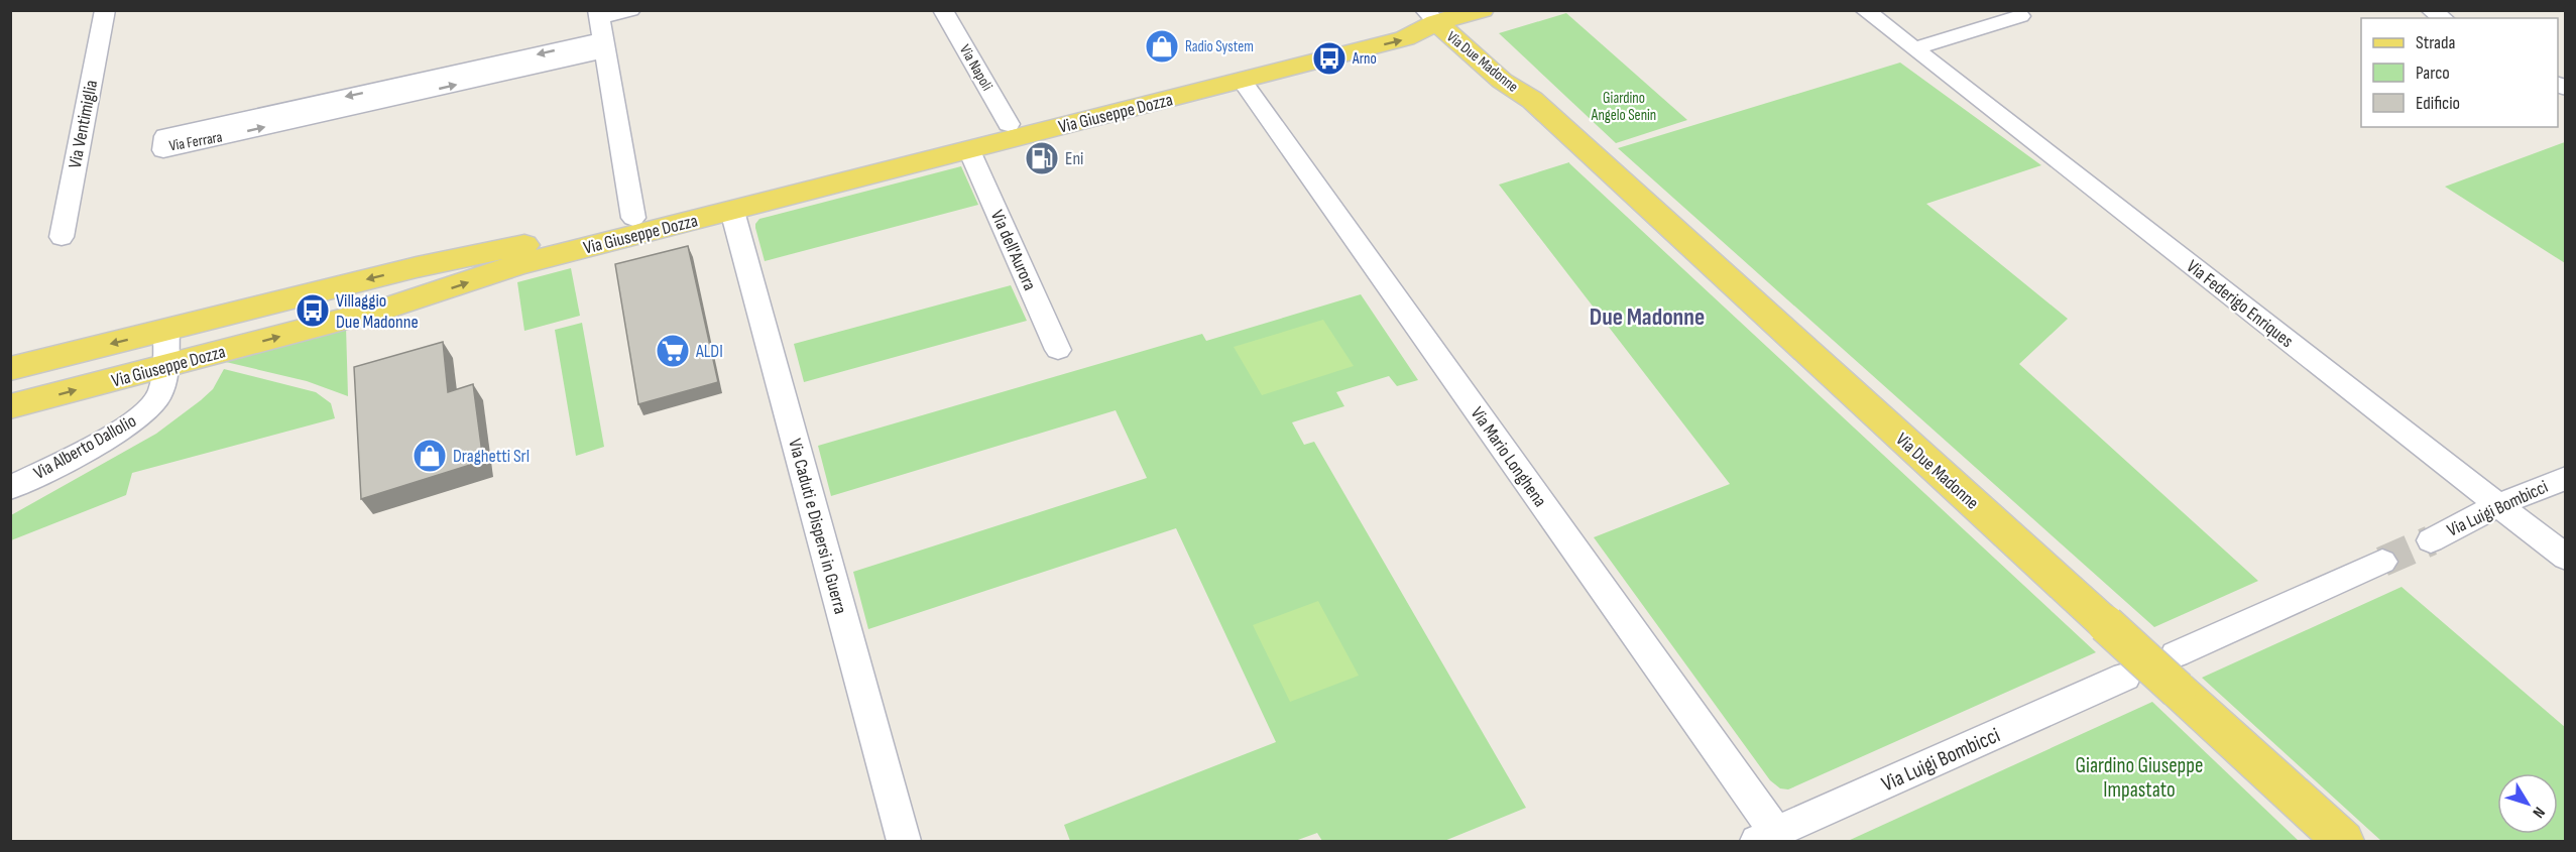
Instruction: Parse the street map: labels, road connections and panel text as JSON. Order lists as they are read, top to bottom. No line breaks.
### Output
{"streets":{"main road":["Via Due Madonne","Via Giuseppe Dozza"],"street":["Via Napoli","Via Ventimiglia","Via Ferrara","Via dell'Aurora","Via Federigo Enriques","Via Alberto Dallolio","Via Mario Longhena","Via Luigi Bombicci","Via Caduti e Dispersi in Guerra"]},"crossings":[["Via Due Madonne","Via Giuseppe Dozza"],["Via Napoli","Via Giuseppe Dozza"],["Via Giuseppe Dozza","Via dell'Aurora"],["Via Giuseppe Dozza","Via Alberto Dallolio"],["Via Giuseppe Dozza","Via Mario Longhena"],["Via Giuseppe Dozza","Via Caduti e Dispersi in Guerra"],["Via Federigo Enriques","Via Luigi Bombicci"],["Via Mario Longhena","Via Luigi Bombicci"]],"districts":["Due Madonne"],"parks":["Giardino Angelo Senin","Giardino Giuseppe Impastato"],"places":{"shop":["Radio System","Draghetti Srl"],"bus stop":["Arno","Villaggio Due Madonne"],"fuel station":["Eni"],"supermarket":["ALDI"]},"legend":["Strada","Parco","Edificio"],"north":"bottom right"}
